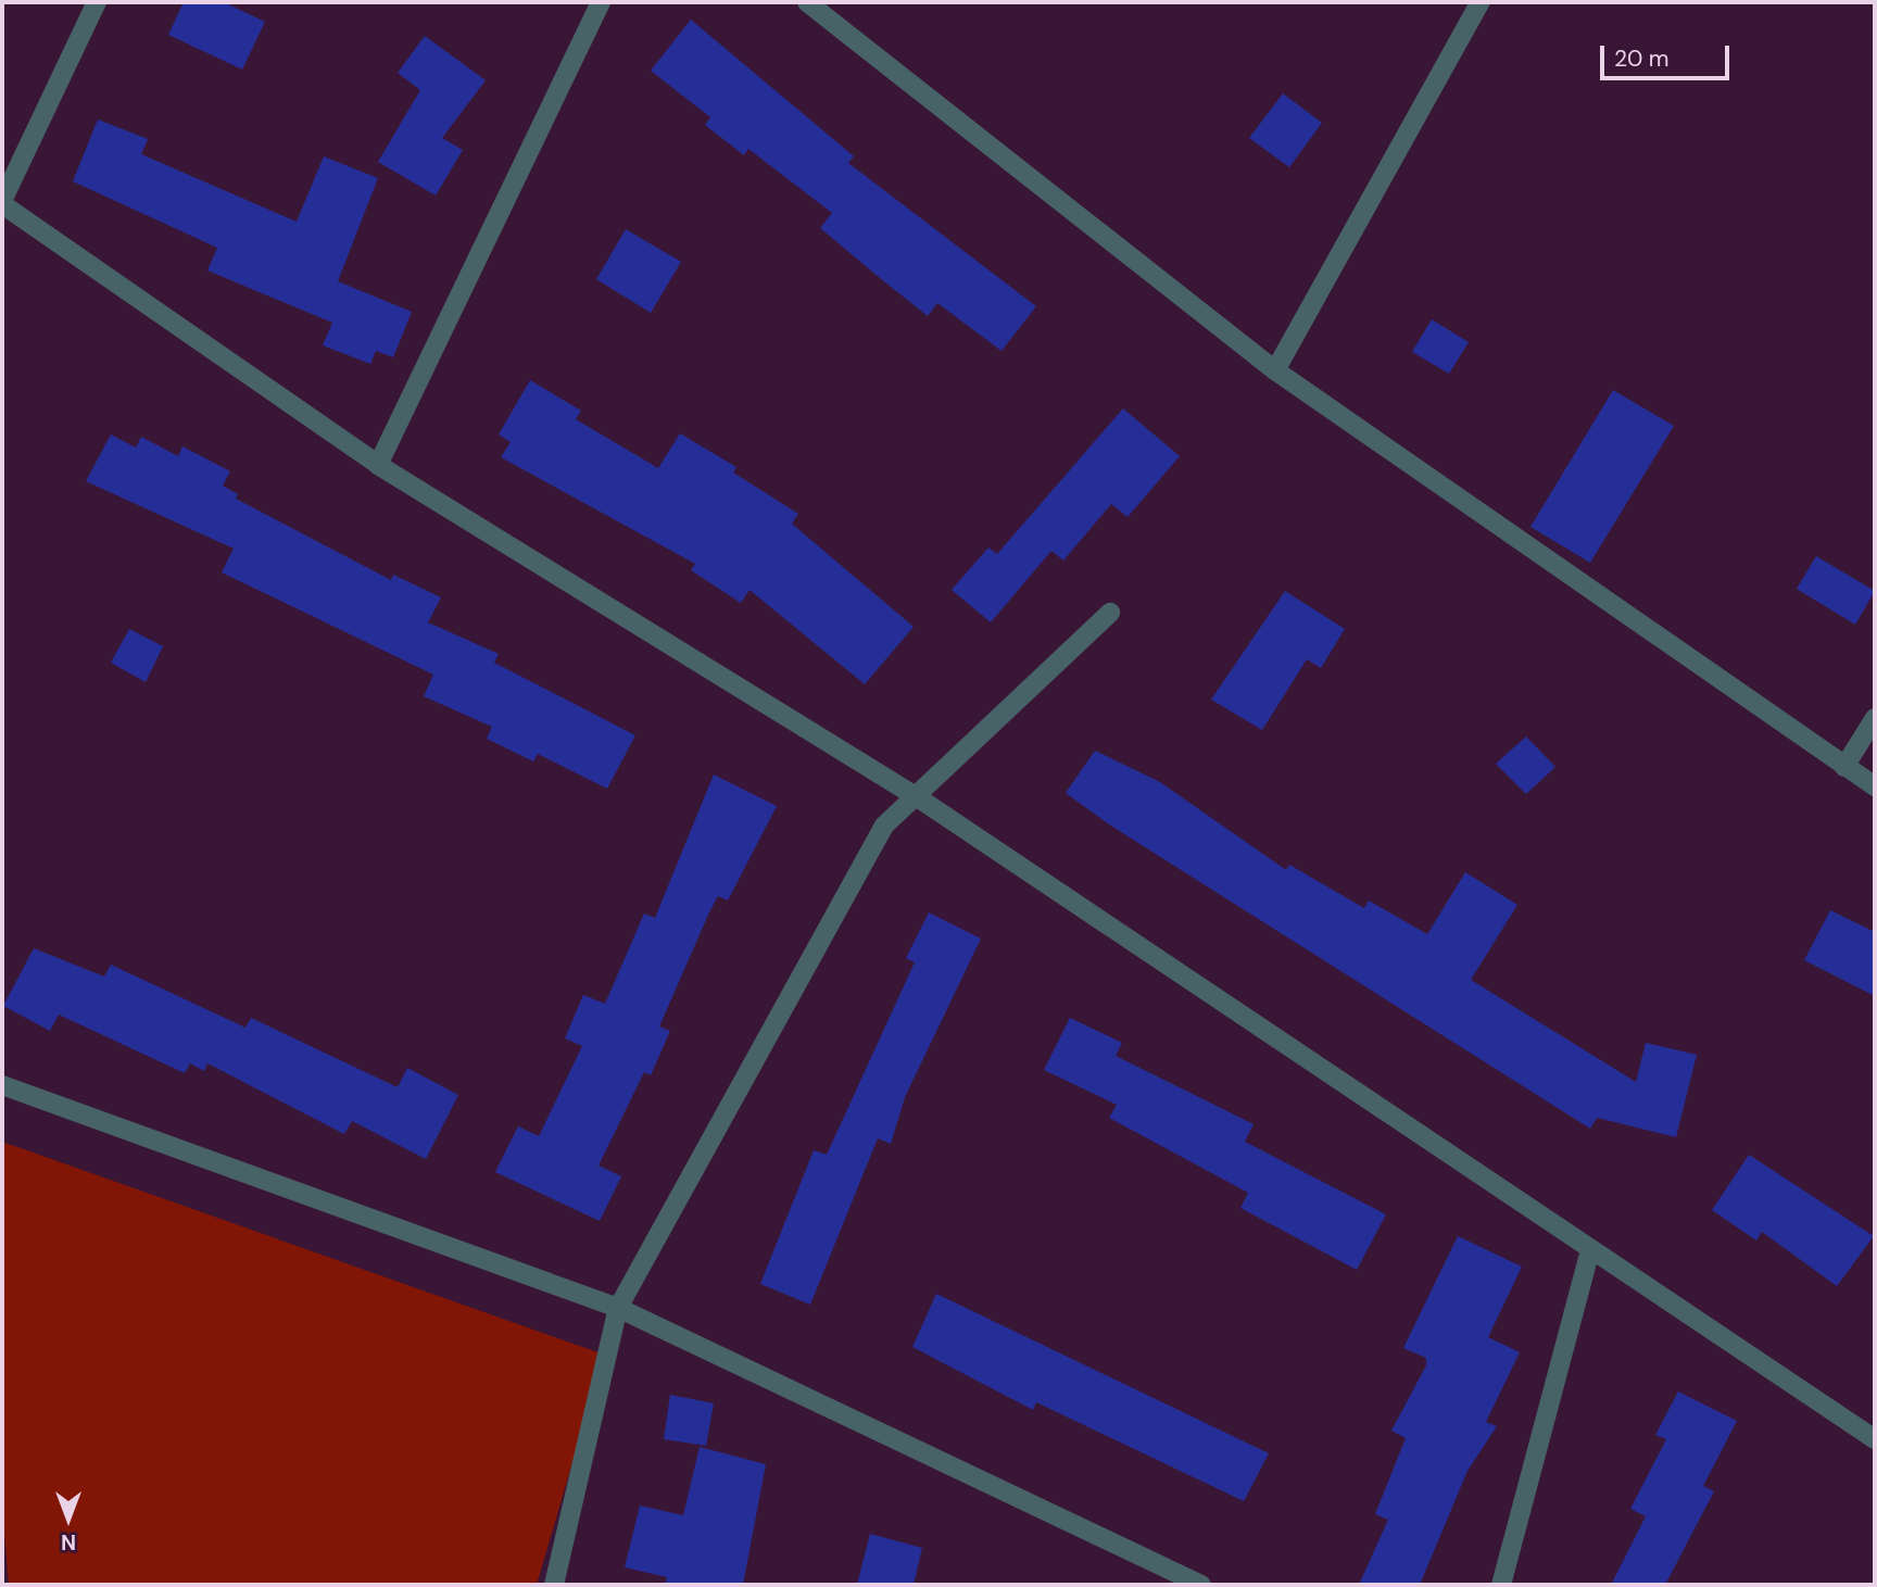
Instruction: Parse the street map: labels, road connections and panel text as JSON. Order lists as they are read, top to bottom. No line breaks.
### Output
{"scale_bar":"20 m","north":"bottom"}
